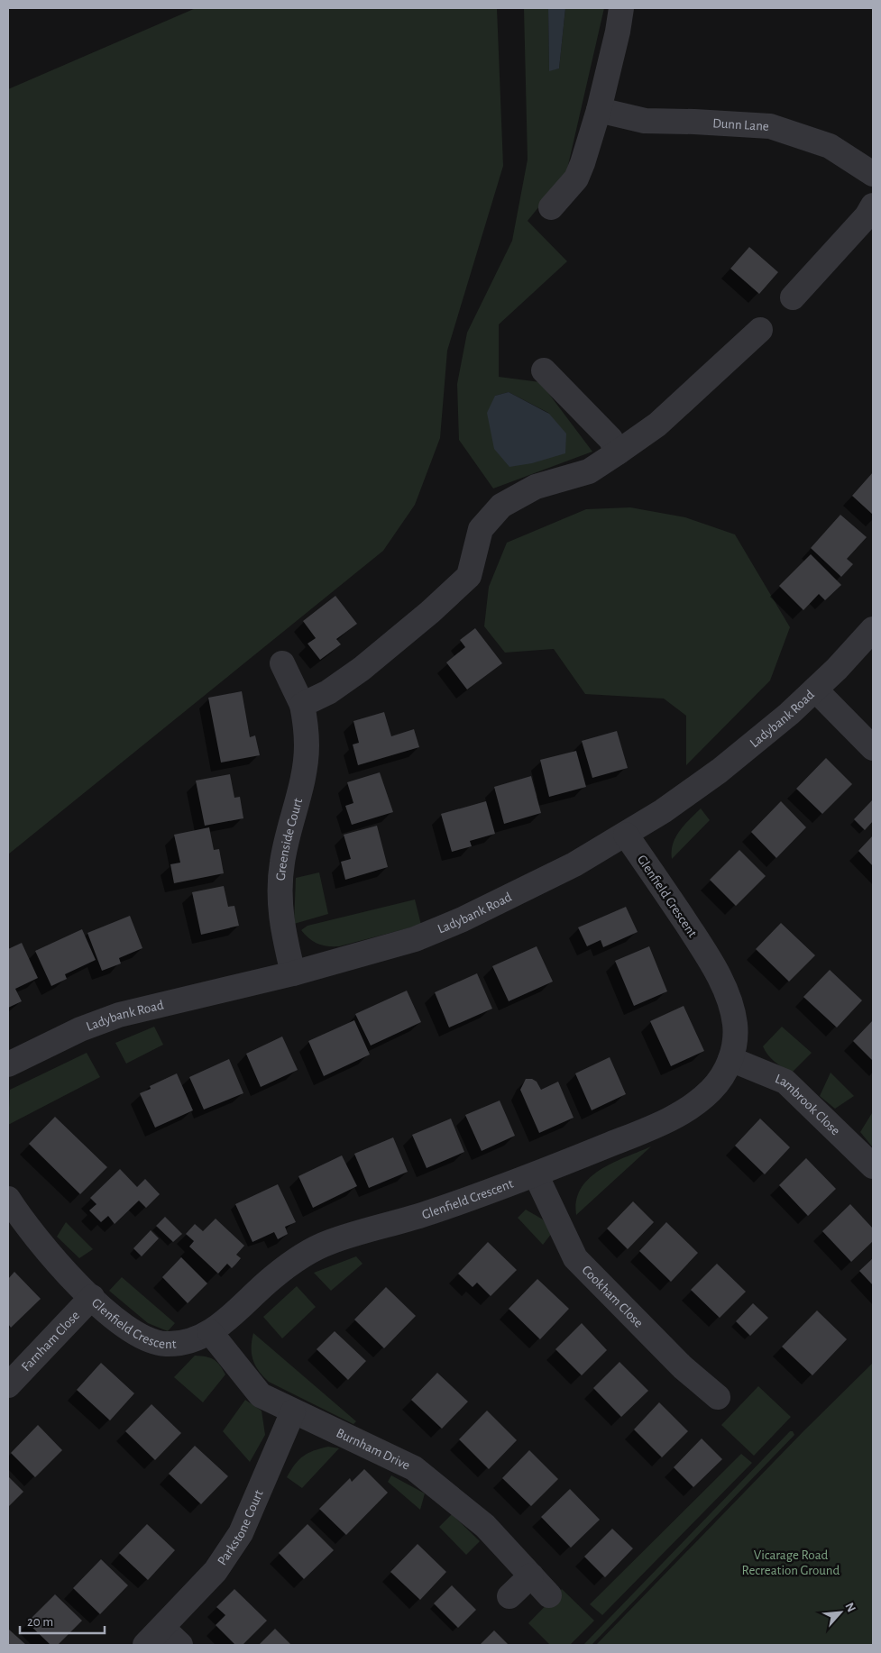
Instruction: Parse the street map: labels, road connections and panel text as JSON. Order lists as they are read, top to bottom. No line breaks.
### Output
{"streets":{"street":["Dunn Lane","Ladybank Road","Greenside Court","Glenfield Crescent","Lambrook Close","Cookham Close","Farnham Close","Burnham Drive","Parkstone Court"]},"crossings":[["Ladybank Road","Greenside Court"],["Ladybank Road","Glenfield Crescent"],["Glenfield Crescent","Lambrook Close"],["Glenfield Crescent","Cookham Close"],["Glenfield Crescent","Farnham Close"],["Glenfield Crescent","Burnham Drive"],["Burnham Drive","Parkstone Court"]],"parks":["Vicarage Road Recreation Ground"],"scale_bar":"20 m","north":"top right"}
